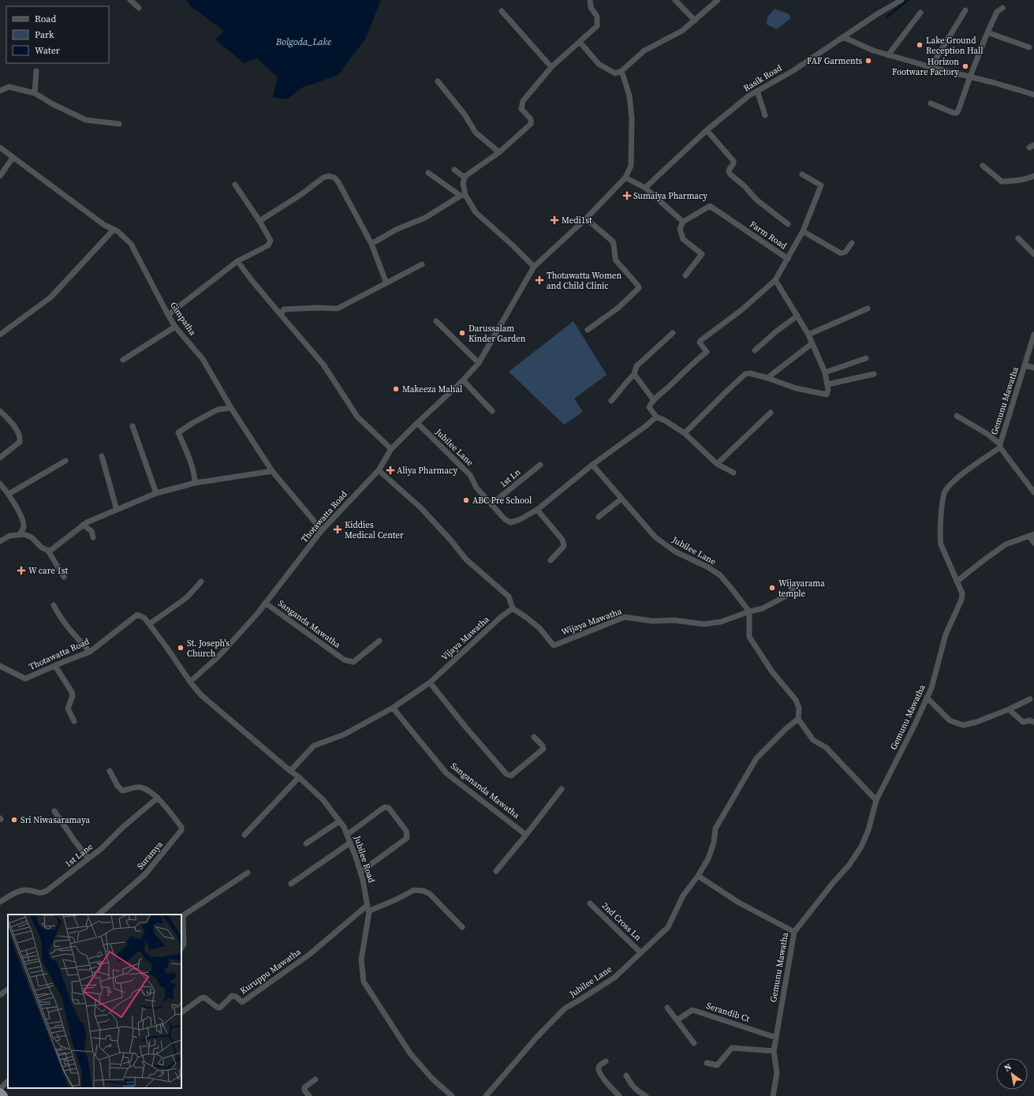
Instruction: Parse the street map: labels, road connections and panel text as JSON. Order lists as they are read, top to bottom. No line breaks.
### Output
{"streets":{"street":["Rasik Road","Farm Road","Gimpatha","Gemunu Mawatha","Jubilee Lane","1st Ln","Thotawatta Road","Wijaya Mawatha","Sanganda Mawatha","Vijaya Mawatha","Sangananda Mawatha","1st Lane","Suramya","Jubilee Road","2nd Cross Ln","Kuruppu Mawatha","Serandib Ct"]},"crossings":[["Gimpatha","Thotawatta Road"],["Gemunu Mawatha","Serandib Ct"],["Jubilee Lane","1st Ln"],["Jubilee Lane","Thotawatta Road"],["Jubilee Lane","Wijaya Mawatha"],["Jubilee Lane","2nd Cross Ln"],["Thotawatta Road","Sanganda Mawatha"],["Thotawatta Road","Jubilee Road"],["Wijaya Mawatha","Vijaya Mawatha"],["1st Lane","Suramya"],["Jubilee Road","Kuruppu Mawatha"]],"water":["Bolgoda_Lake"],"places":{"other":["Lake Ground Reception Hall","FAF Garments","Horizon Footware Factory","Darussalam Kinder Garden","Makeeza Mahal","ABC Pre School","Wijayarama temple","St. Joseph's Church","Sri Niwasaramaya"],"health":["Sumaiya Pharmacy","Medi1st","Thotawatta Women and Child Clinic","Aliya Pharmacy","Kiddies Medical Center","W care 1st"]},"legend":["Road","Park","Water"],"north":"top left"}
